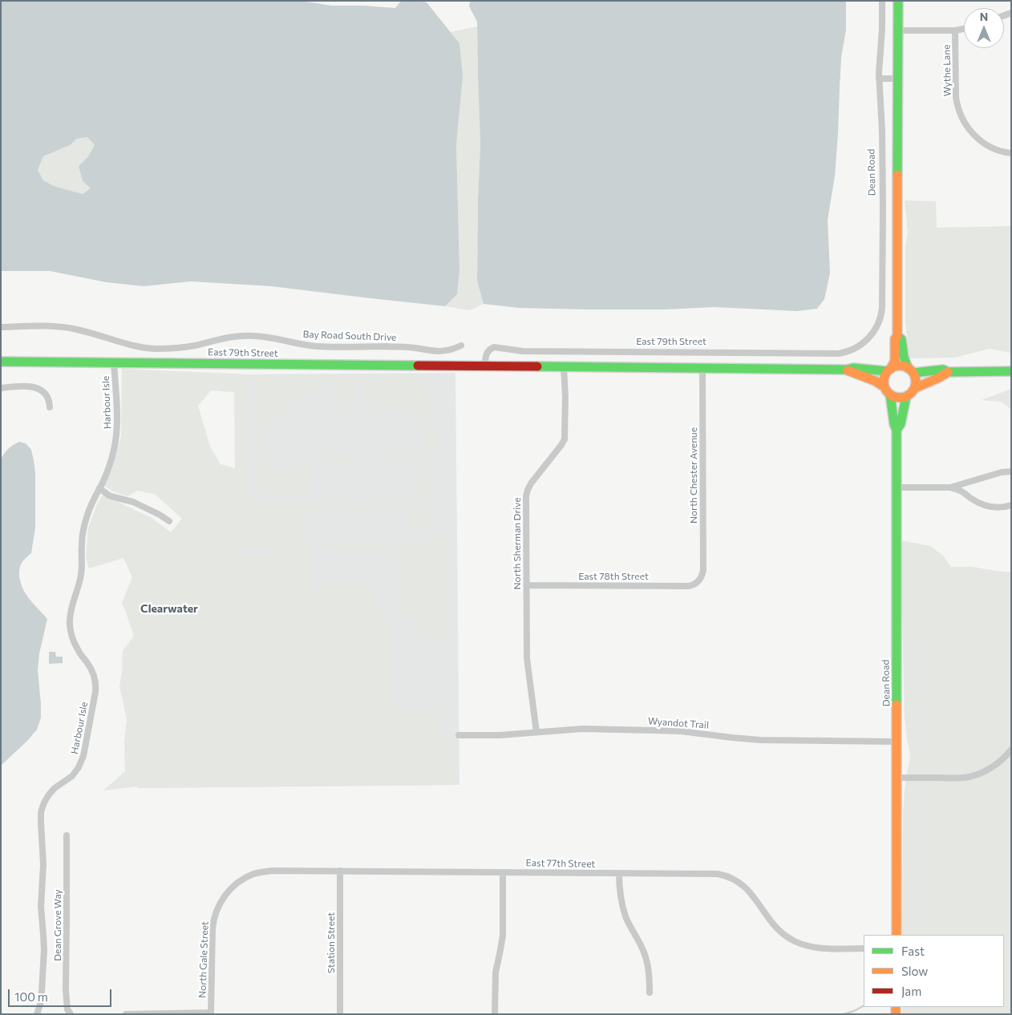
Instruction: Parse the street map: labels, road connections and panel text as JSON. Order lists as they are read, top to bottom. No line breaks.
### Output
{"streets":{"street":["Wythe Lane","Dean Road","Bay Road South Drive","East 79th Street","Harbour Isle","North Chester Avenue","North Sherman Drive","East 78th Street","Wyandot Trail","East 77th Street","Dean Grove Way","Station Street","North Gale Street"]},"crossings":[["Dean Road","East 79th Street"],["Dean Road","Wyandot Trail"],["East 79th Street","Harbour Isle"],["East 79th Street","North Chester Avenue"],["East 79th Street","North Sherman Drive"],["North Chester Avenue","East 78th Street"],["North Sherman Drive","East 78th Street"],["North Sherman Drive","Wyandot Trail"],["East 77th Street","Station Street"],["East 77th Street","North Gale Street"]],"districts":["Clearwater"],"legend":["Fast","Slow","Jam"],"scale_bar":"100 m","north":"top"}
